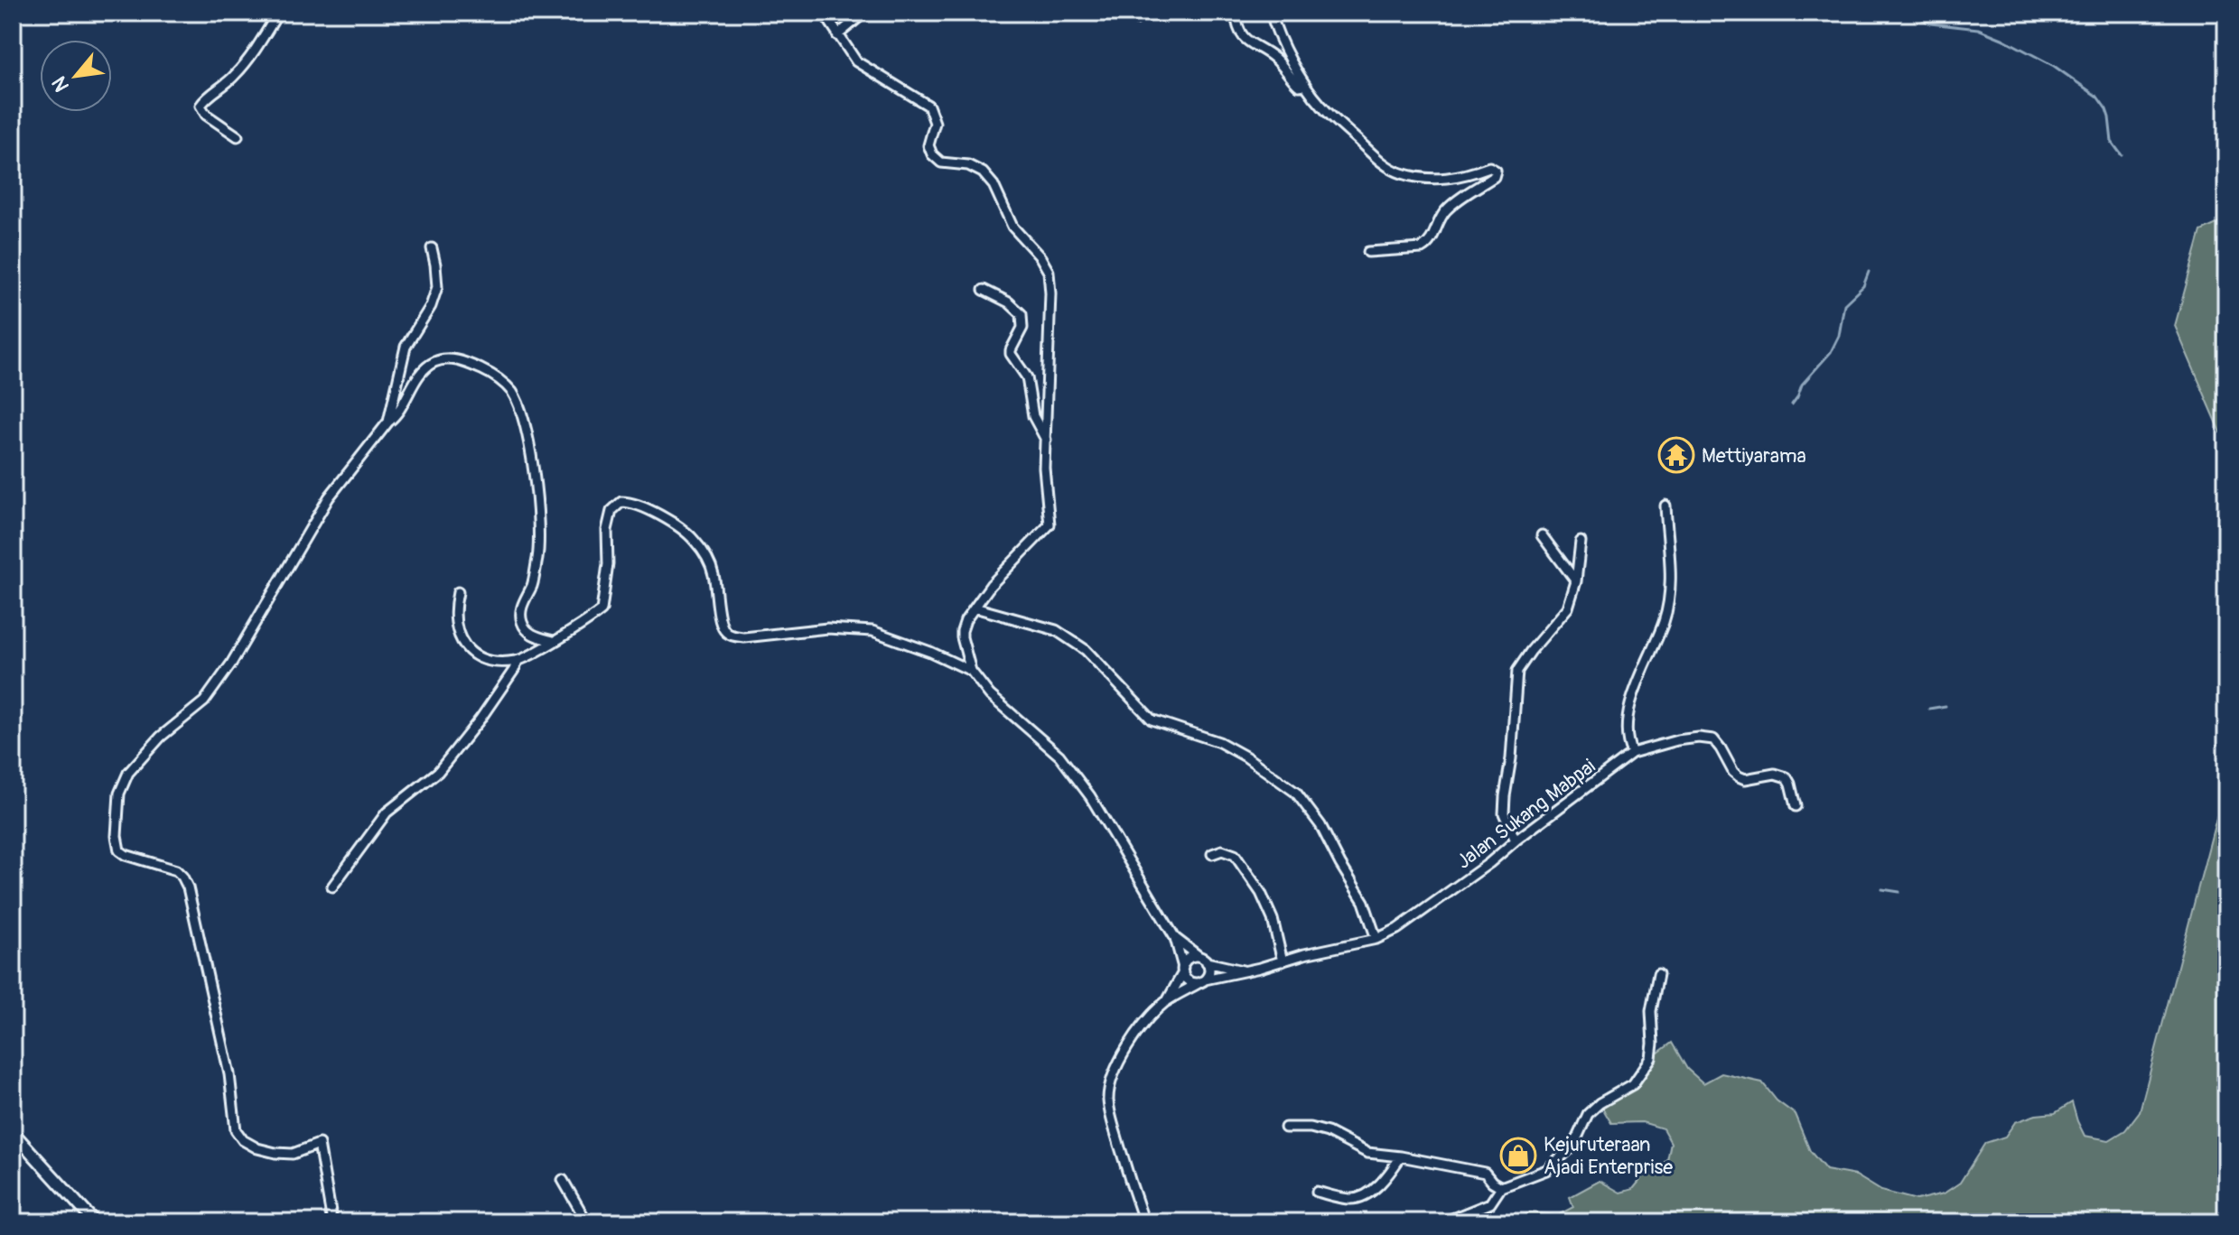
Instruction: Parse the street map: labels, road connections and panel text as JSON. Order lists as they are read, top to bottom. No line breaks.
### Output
{"streets":{"street":["Jalan Sukang Mabpai"]},"places":{"temple":["Mettiyarama"],"shop":["Kejuruteraan Ajadi Enterprise"]},"north":"bottom left"}
